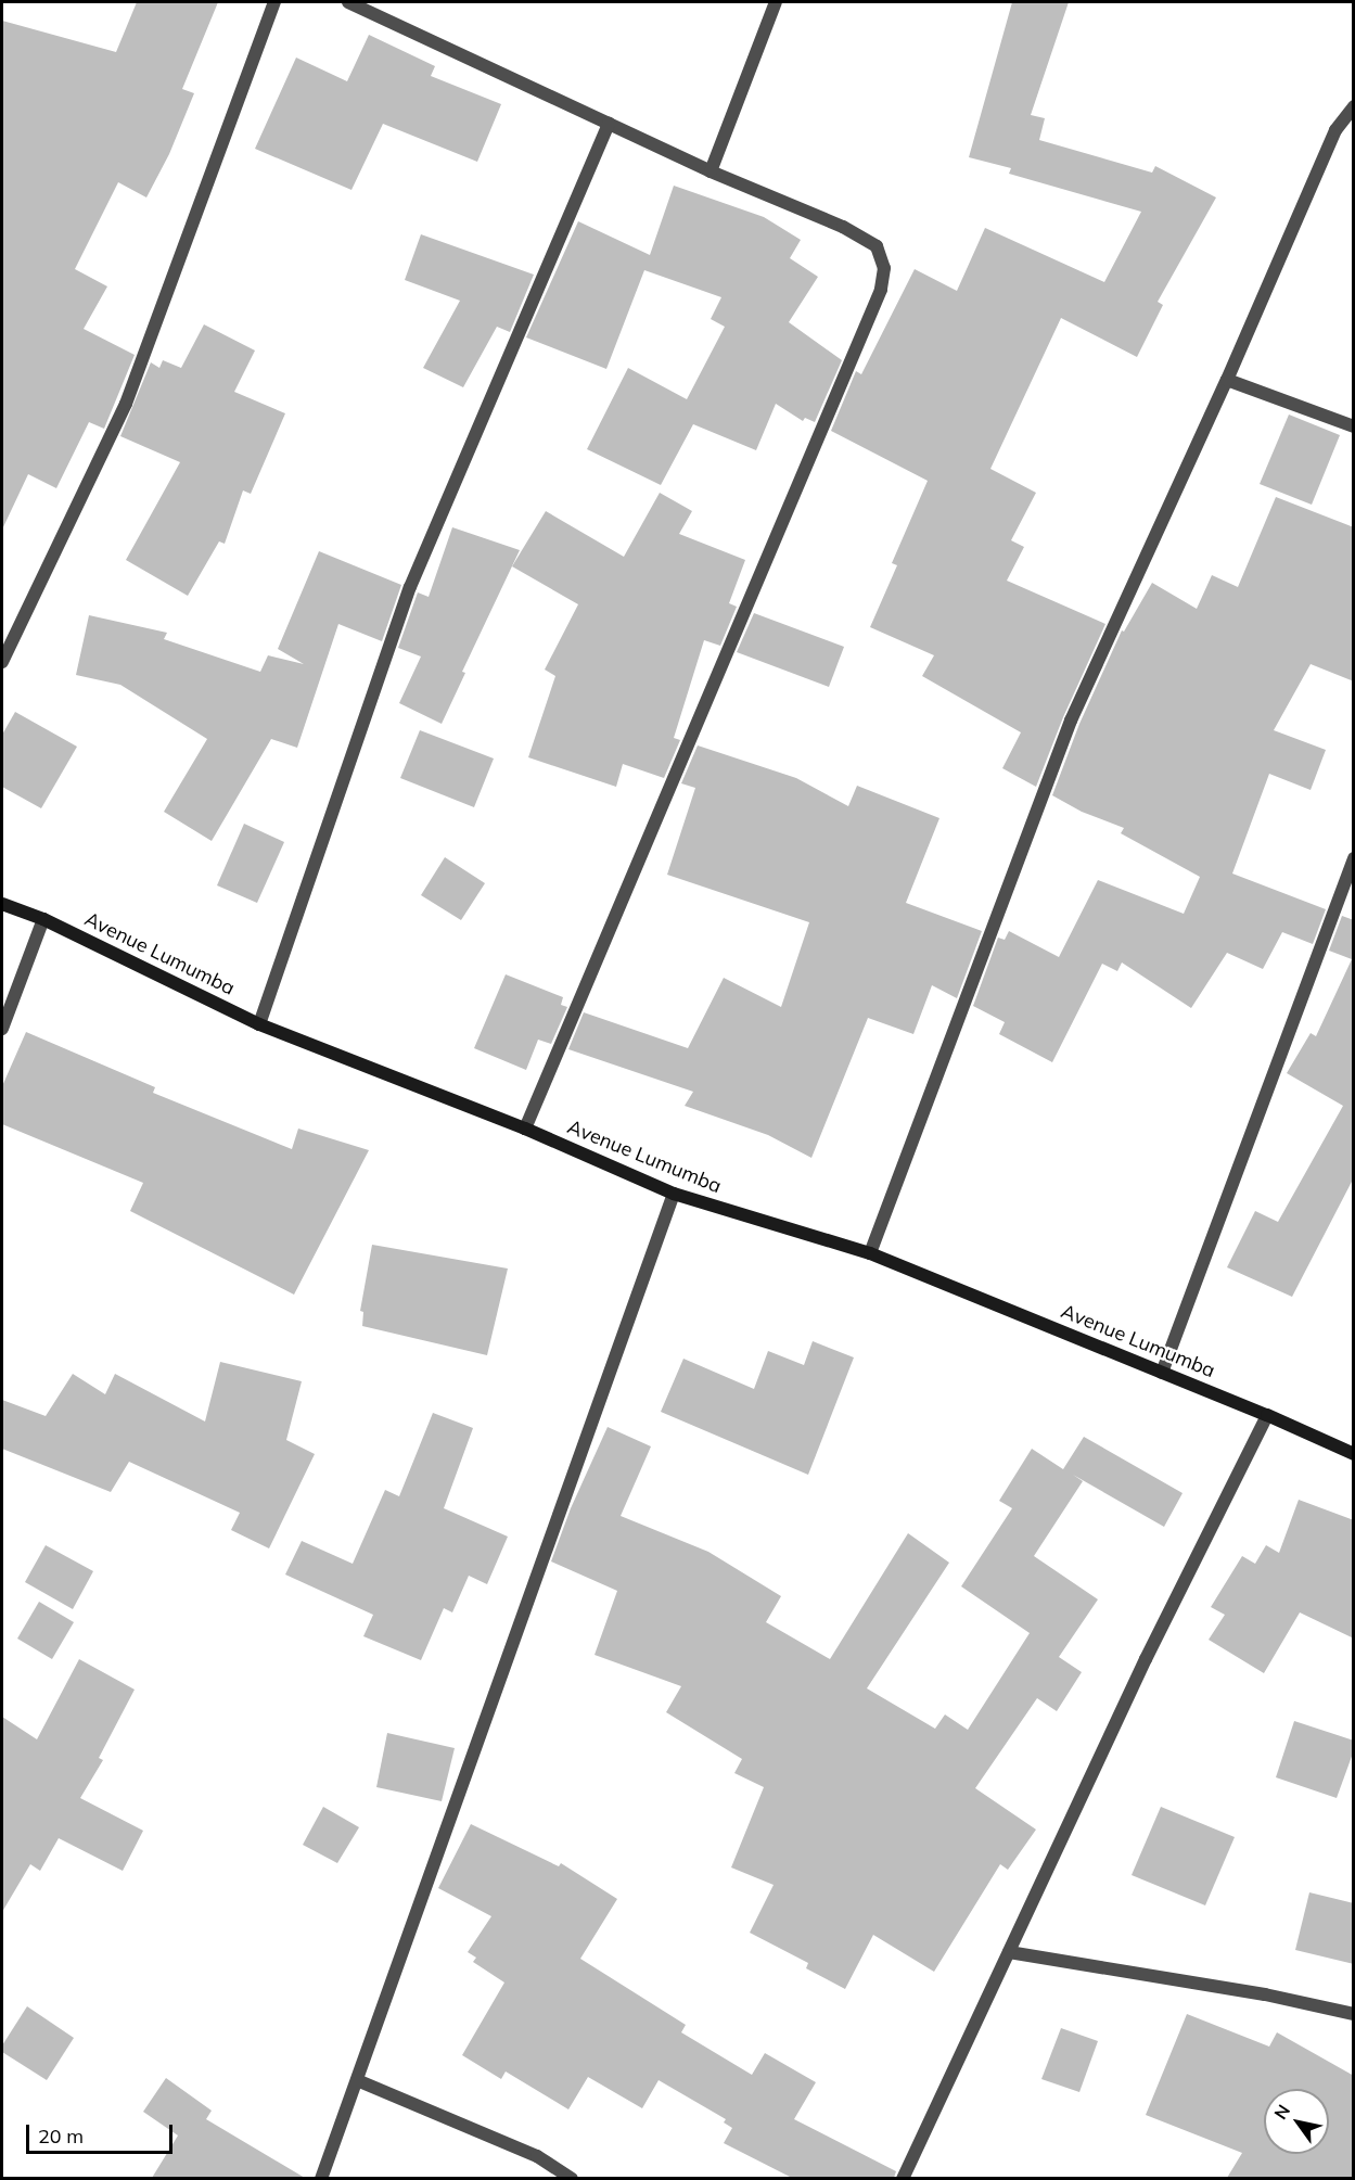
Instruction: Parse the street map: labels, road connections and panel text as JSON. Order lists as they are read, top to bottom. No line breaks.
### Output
{"streets":{"main road":["Avenue Lumumba"]},"scale_bar":"20 m","north":"top left"}
